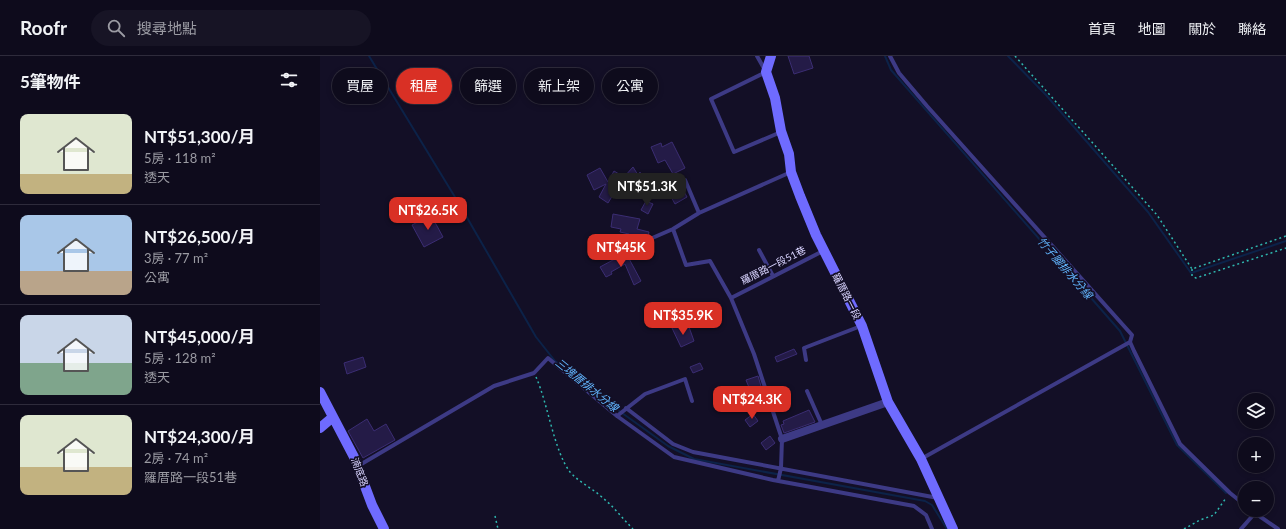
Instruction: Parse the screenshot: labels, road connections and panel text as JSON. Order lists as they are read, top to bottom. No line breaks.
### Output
{"streets":{"street":["羅厝路一段","湳底路"],"lane":["羅厝路一段51巷"]},"crossings":[["羅厝路一段51巷","羅厝路一段"]],"water":["竹子腳排水分線","三塊厝排水分線"],"page":{"header":"Roofr","search":"搜尋地點","nav":["首頁","地圖","關於","聯絡"],"heading":"5筆物件","chip":["買屋","租屋","篩選","新上架","公寓"],"list":[{"name":"NT$51,300/月","note":"5房 · 118 m² · 透天"},{"name":"NT$26,500/月","note":"3房 · 77 m² · 公寓"},{"name":"NT$45,000/月","note":"5房 · 128 m² · 透天"},{"name":"NT$24,300/月","note":"2房 · 74 m² · 羅厝路一段51巷"}],"price":["NT$51.3K","NT$26.5K","NT$45K","NT$35.9K","NT$24.3K"],"map_buttons":["+","−"]}}
